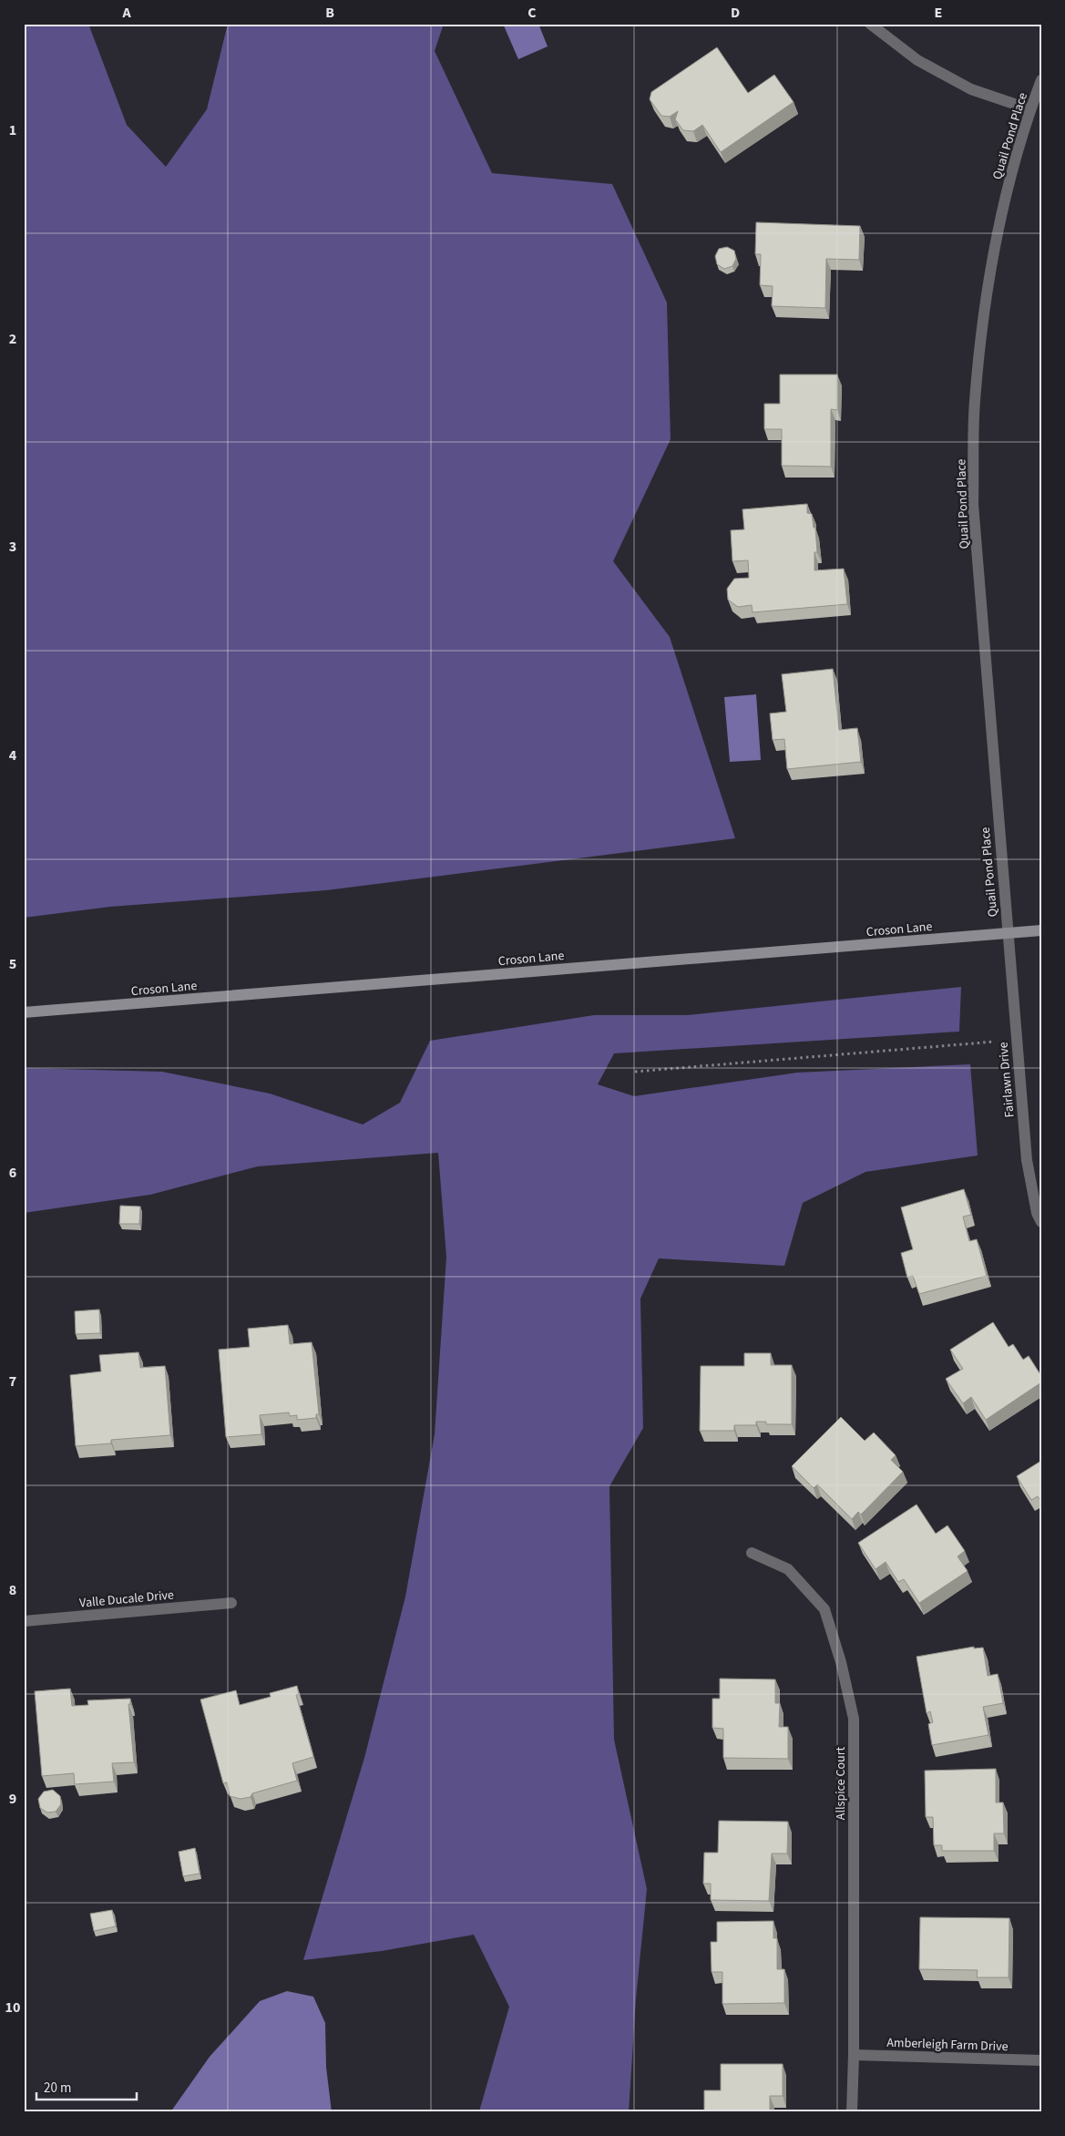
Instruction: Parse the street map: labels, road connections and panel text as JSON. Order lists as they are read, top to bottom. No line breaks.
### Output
{"streets":{"main road":["Croson Lane"],"street":["Quail Pond Place","Fairlawn Drive","Valle Ducale Drive","Allspice Court","Amberleigh Farm Drive"]},"crossings":[["Quail Pond Place","Croson Lane"],["Quail Pond Place","Fairlawn Drive"],["Croson Lane","Fairlawn Drive"],["Allspice Court","Amberleigh Farm Drive"]],"scale_bar":"20 m","grid":{"columns":["A","B","C","D","E"],"rows":["1","2","3","4","5","6","7","8","9","10"]}}
